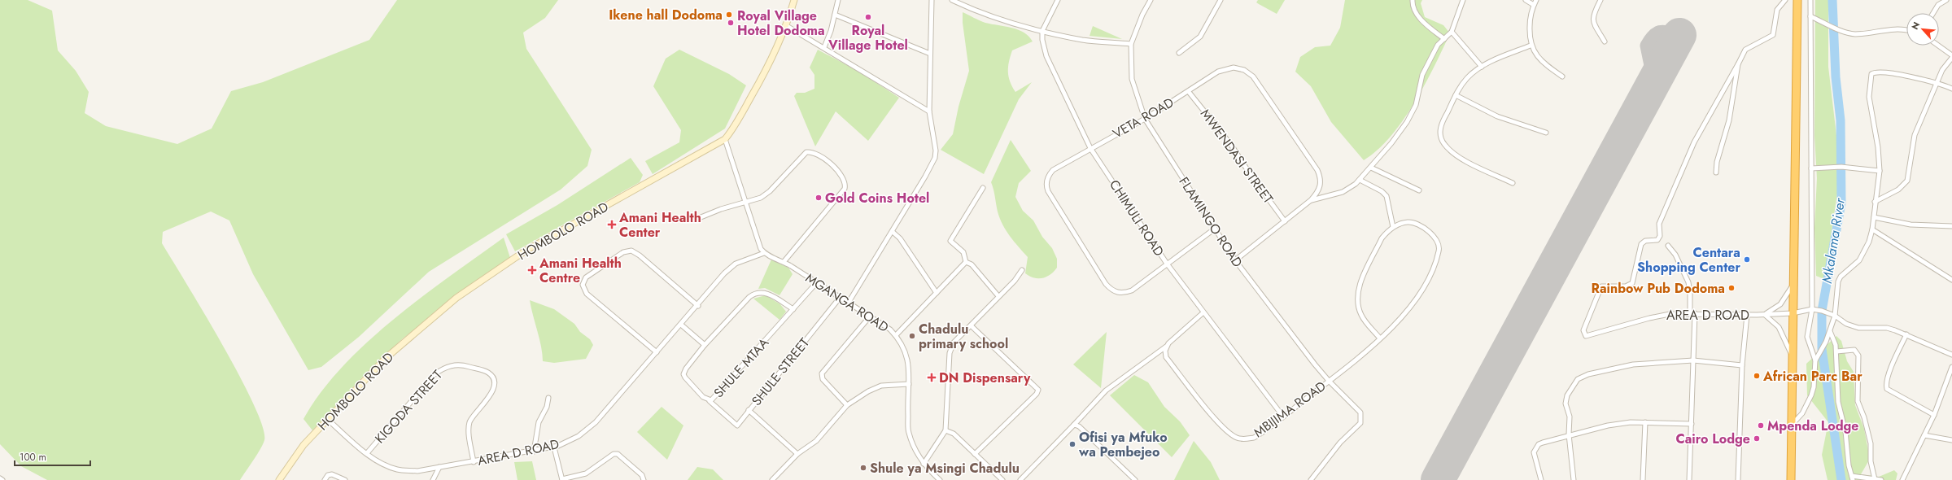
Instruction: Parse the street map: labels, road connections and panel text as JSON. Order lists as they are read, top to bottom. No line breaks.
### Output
{"streets":{"street":["VETA ROAD","MWENDASI STREET","CHIMULI ROAD","FLAMINGO ROAD","HOMBOLO ROAD","MGANGA ROAD","AREA D ROAD","SHULE MTAA","SHULE STREET","KIGODA STREET","MBIJIMA ROAD"]},"crossings":[["VETA ROAD","MWENDASI STREET"],["VETA ROAD","CHIMULI ROAD"],["VETA ROAD","FLAMINGO ROAD"],["CHIMULI ROAD","MBIJIMA ROAD"],["FLAMINGO ROAD","MBIJIMA ROAD"],["HOMBOLO ROAD","AREA D ROAD"],["MGANGA ROAD","AREA D ROAD"],["MGANGA ROAD","SHULE MTAA"],["MGANGA ROAD","SHULE STREET"],["AREA D ROAD","KIGODA STREET"]],"water":["Mkalama River"],"places":{"other":["Ikene hall Dodoma","Royal Village Hotel","Royal Village Hotel Dodoma","Gold Coins Hotel","Centara Shopping Center","Rainbow Pub Dodoma","Chadulu primary school","African Parc Bar","Mpenda Lodge","Cairo Lodge","Ofisi ya Mfuko wa Pembejeo","Shule ya Msingi Chadulu"],"health":["Amani Health Center","Amani Health Centre","DN Dispensary"]},"scale_bar":"100 m","north":"top left"}
